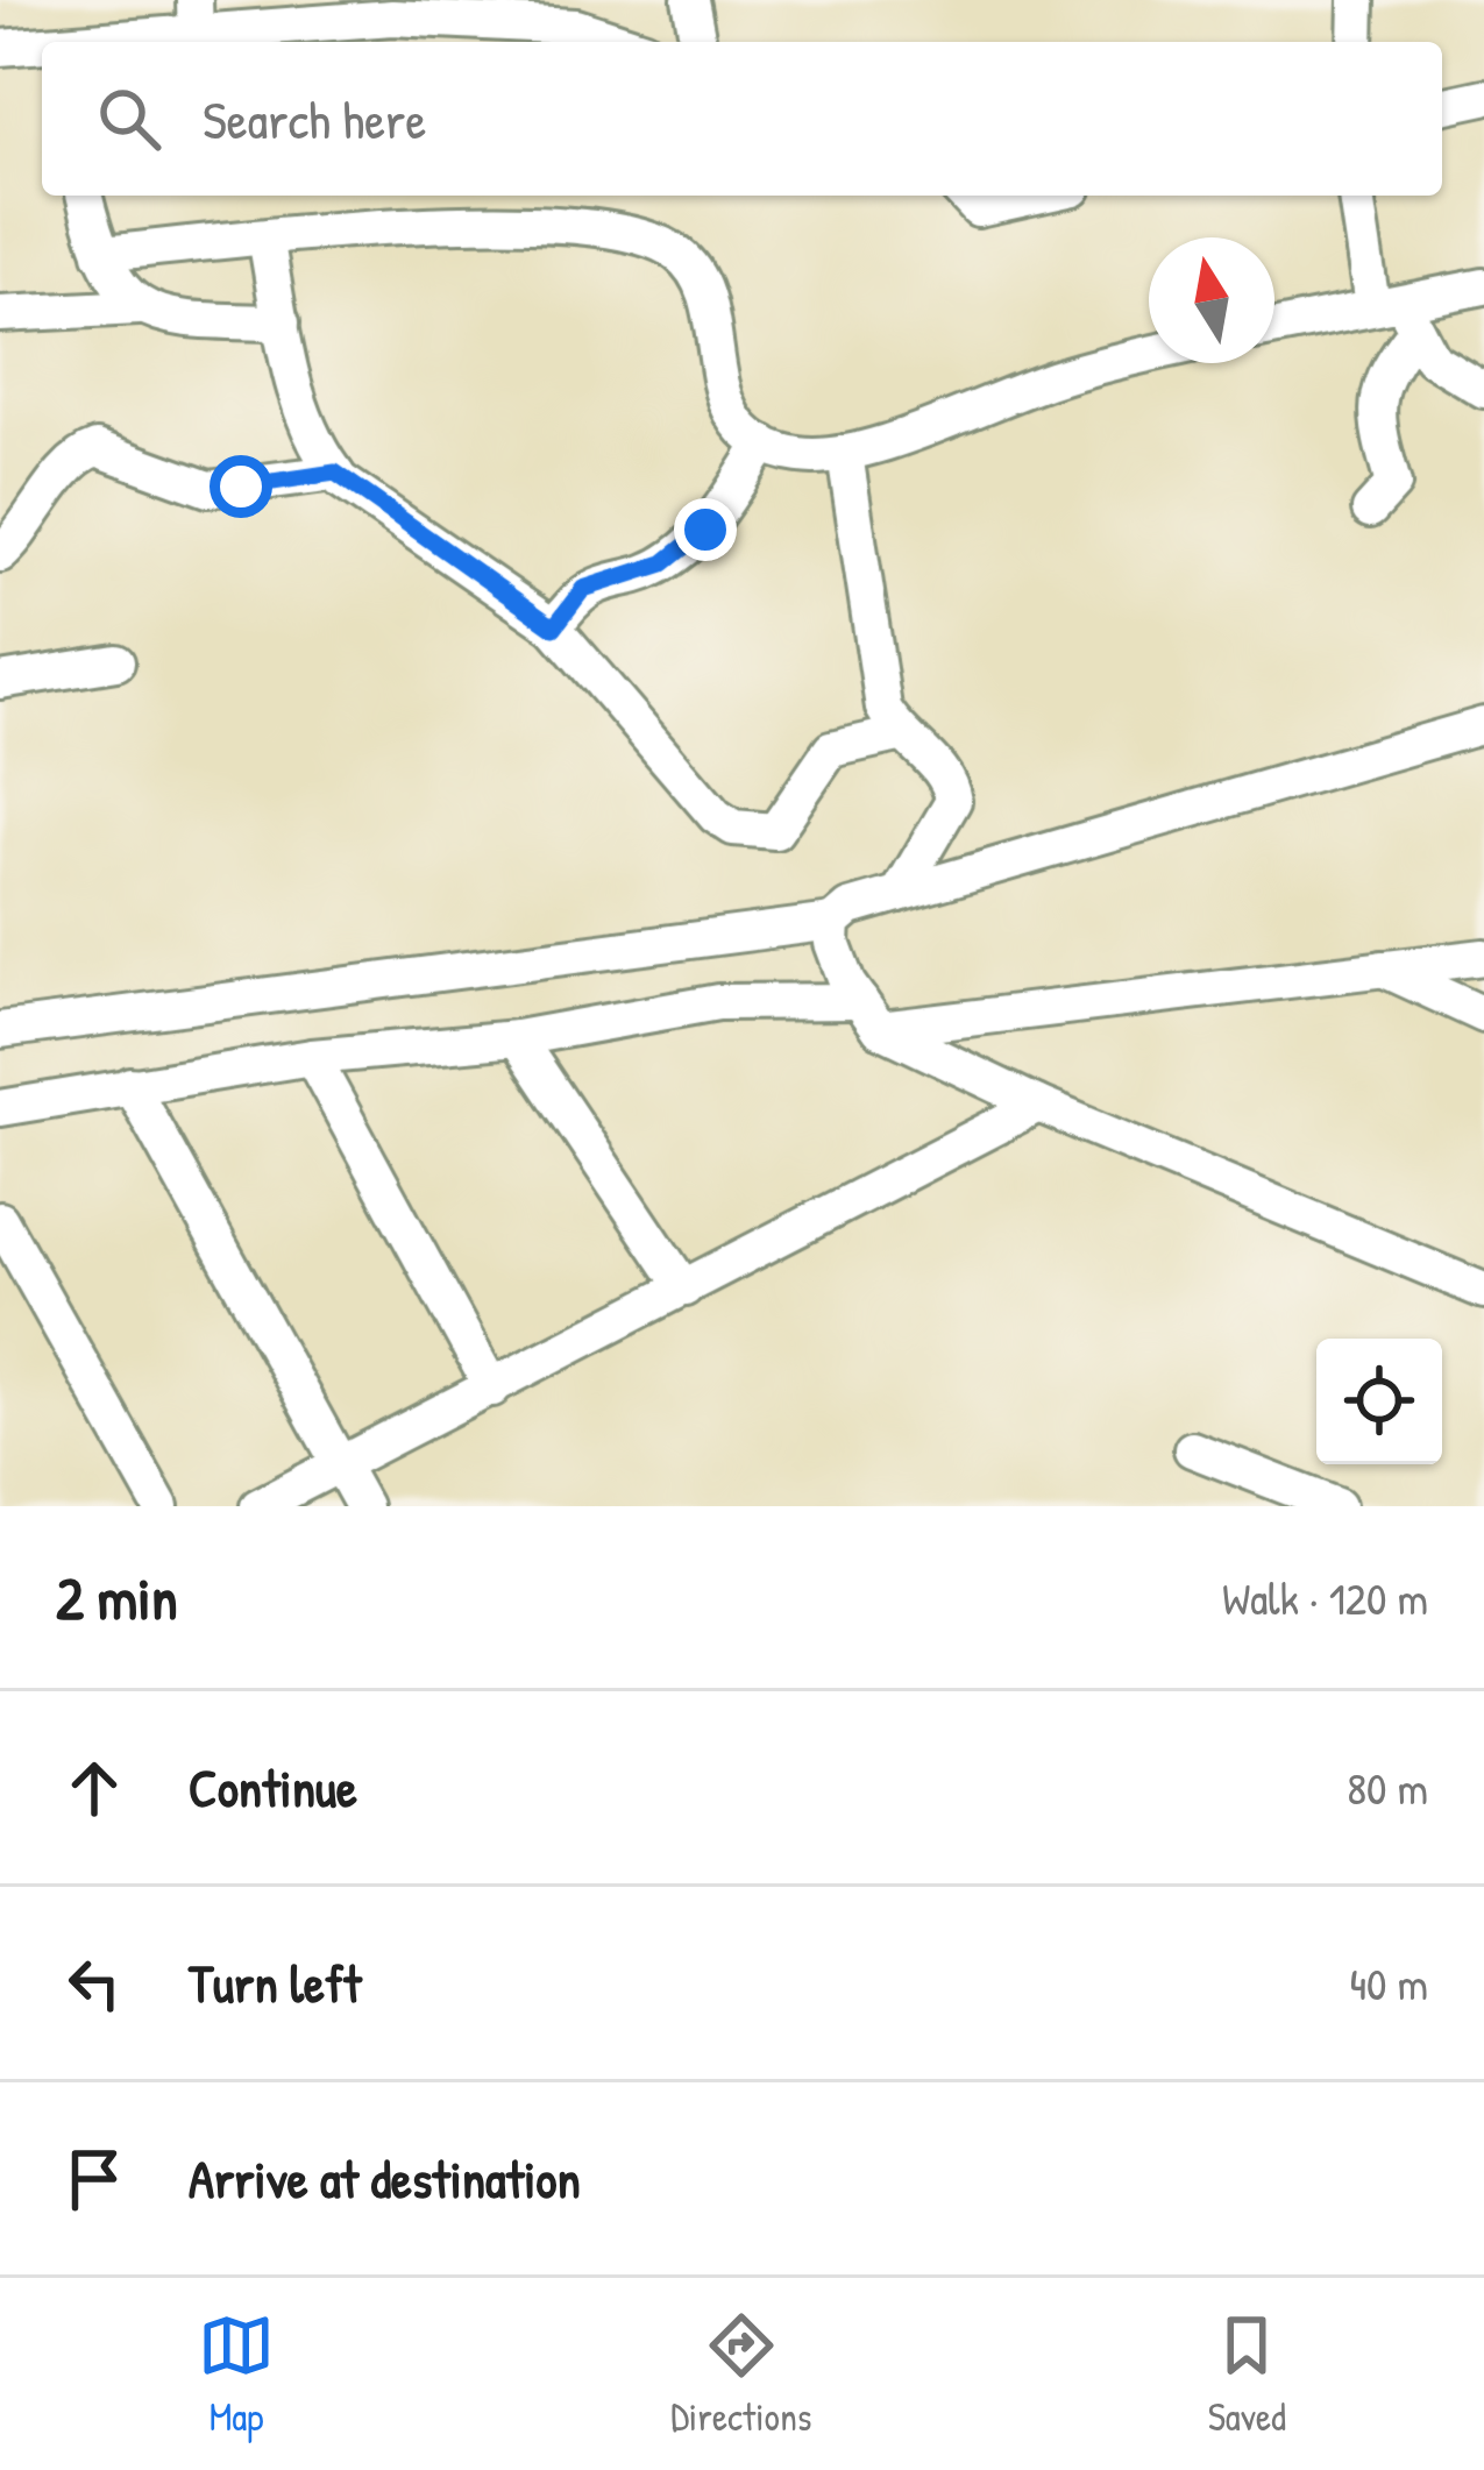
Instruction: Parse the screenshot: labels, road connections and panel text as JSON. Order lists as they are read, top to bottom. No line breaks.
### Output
{"north":"top","page":{"search":"Search here","heading":["2 min","Walk · 120 m"],"list":[["Continue","80 m"],["Turn left","40 m"],"Arrive at destination"],"nav":["Map","Directions","Saved"]}}
